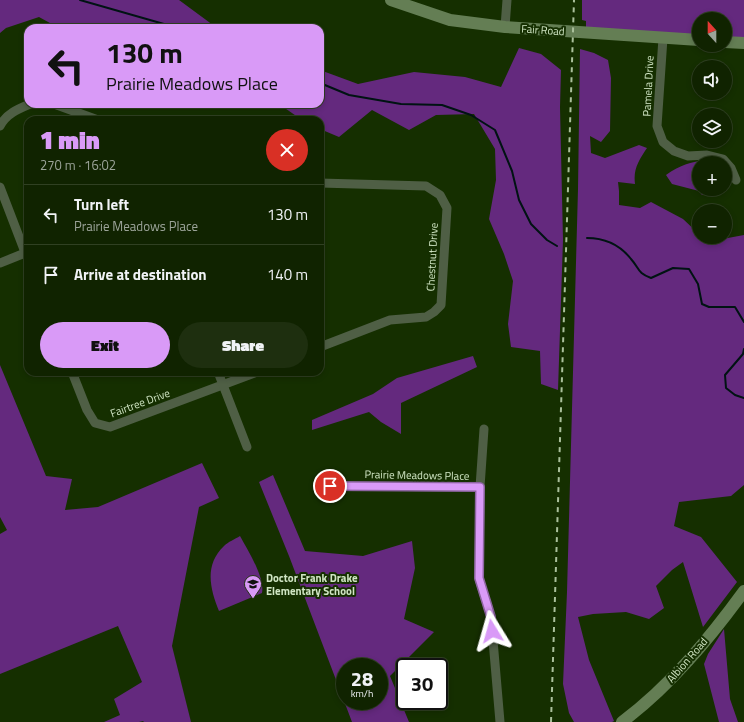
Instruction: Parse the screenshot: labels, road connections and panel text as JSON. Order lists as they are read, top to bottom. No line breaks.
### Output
{"streets":{"street":["Fair Road","Pamela Drive","Chestnut Drive","Fairtree Drive","Prairie Meadows Place","Albion Road"]},"crossings":[["Fair Road","Pamela Drive"]],"places":{"school or university":["Doctor Frank Drake Elementary School"]},"north":"top","page":{"map_buttons":["+","−"],"turn":["130 m","Prairie Meadows Place"],"heading":["1 min","270 m · 16:02"],"list":[{"name":"Turn left","note":"Prairie Meadows Place","value":"130 m"},{"name":"Arrive at destination","value":"140 m"}],"buttons":["Exit","Share"],"speed":"28 km/h","limit":"30"}}
